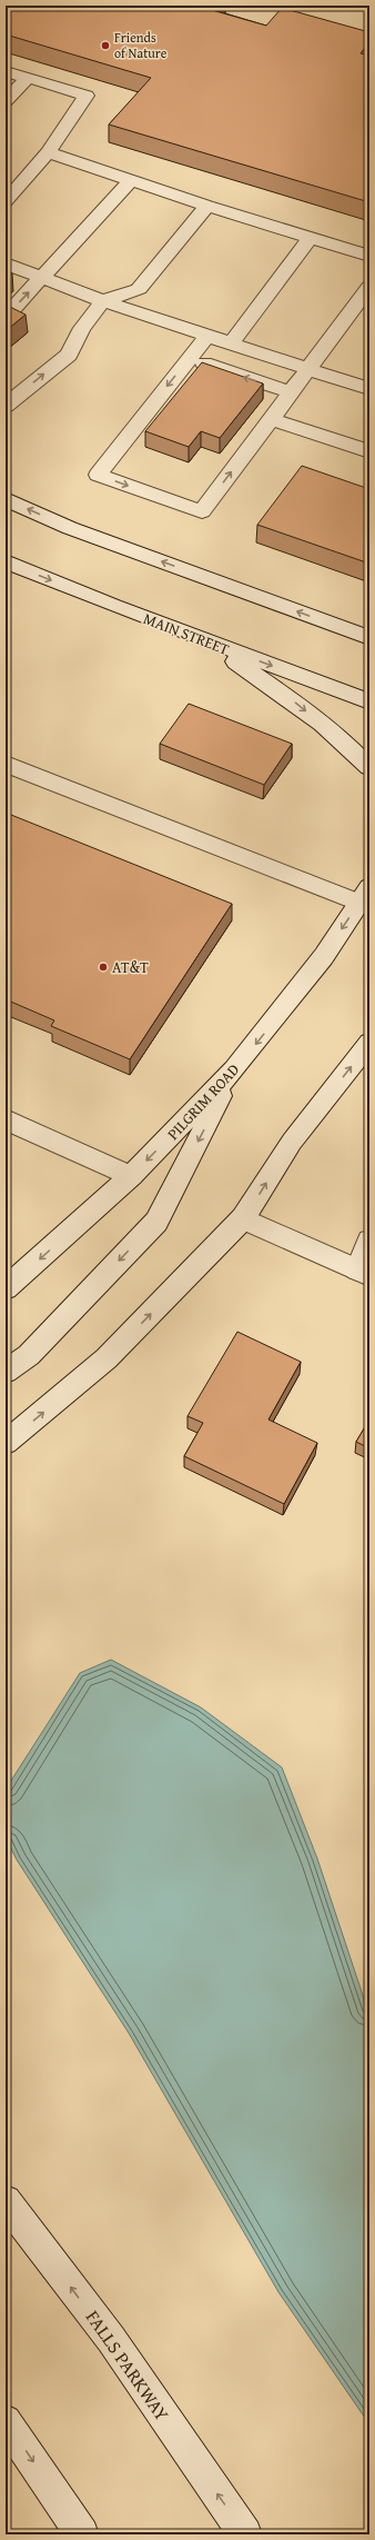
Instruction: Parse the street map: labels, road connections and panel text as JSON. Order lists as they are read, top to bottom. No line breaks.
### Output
{"streets":{"street":["MAIN STREET","PILGRIM ROAD","FALLS PARKWAY"]},"places":["Friends of Nature","AT&T"]}
